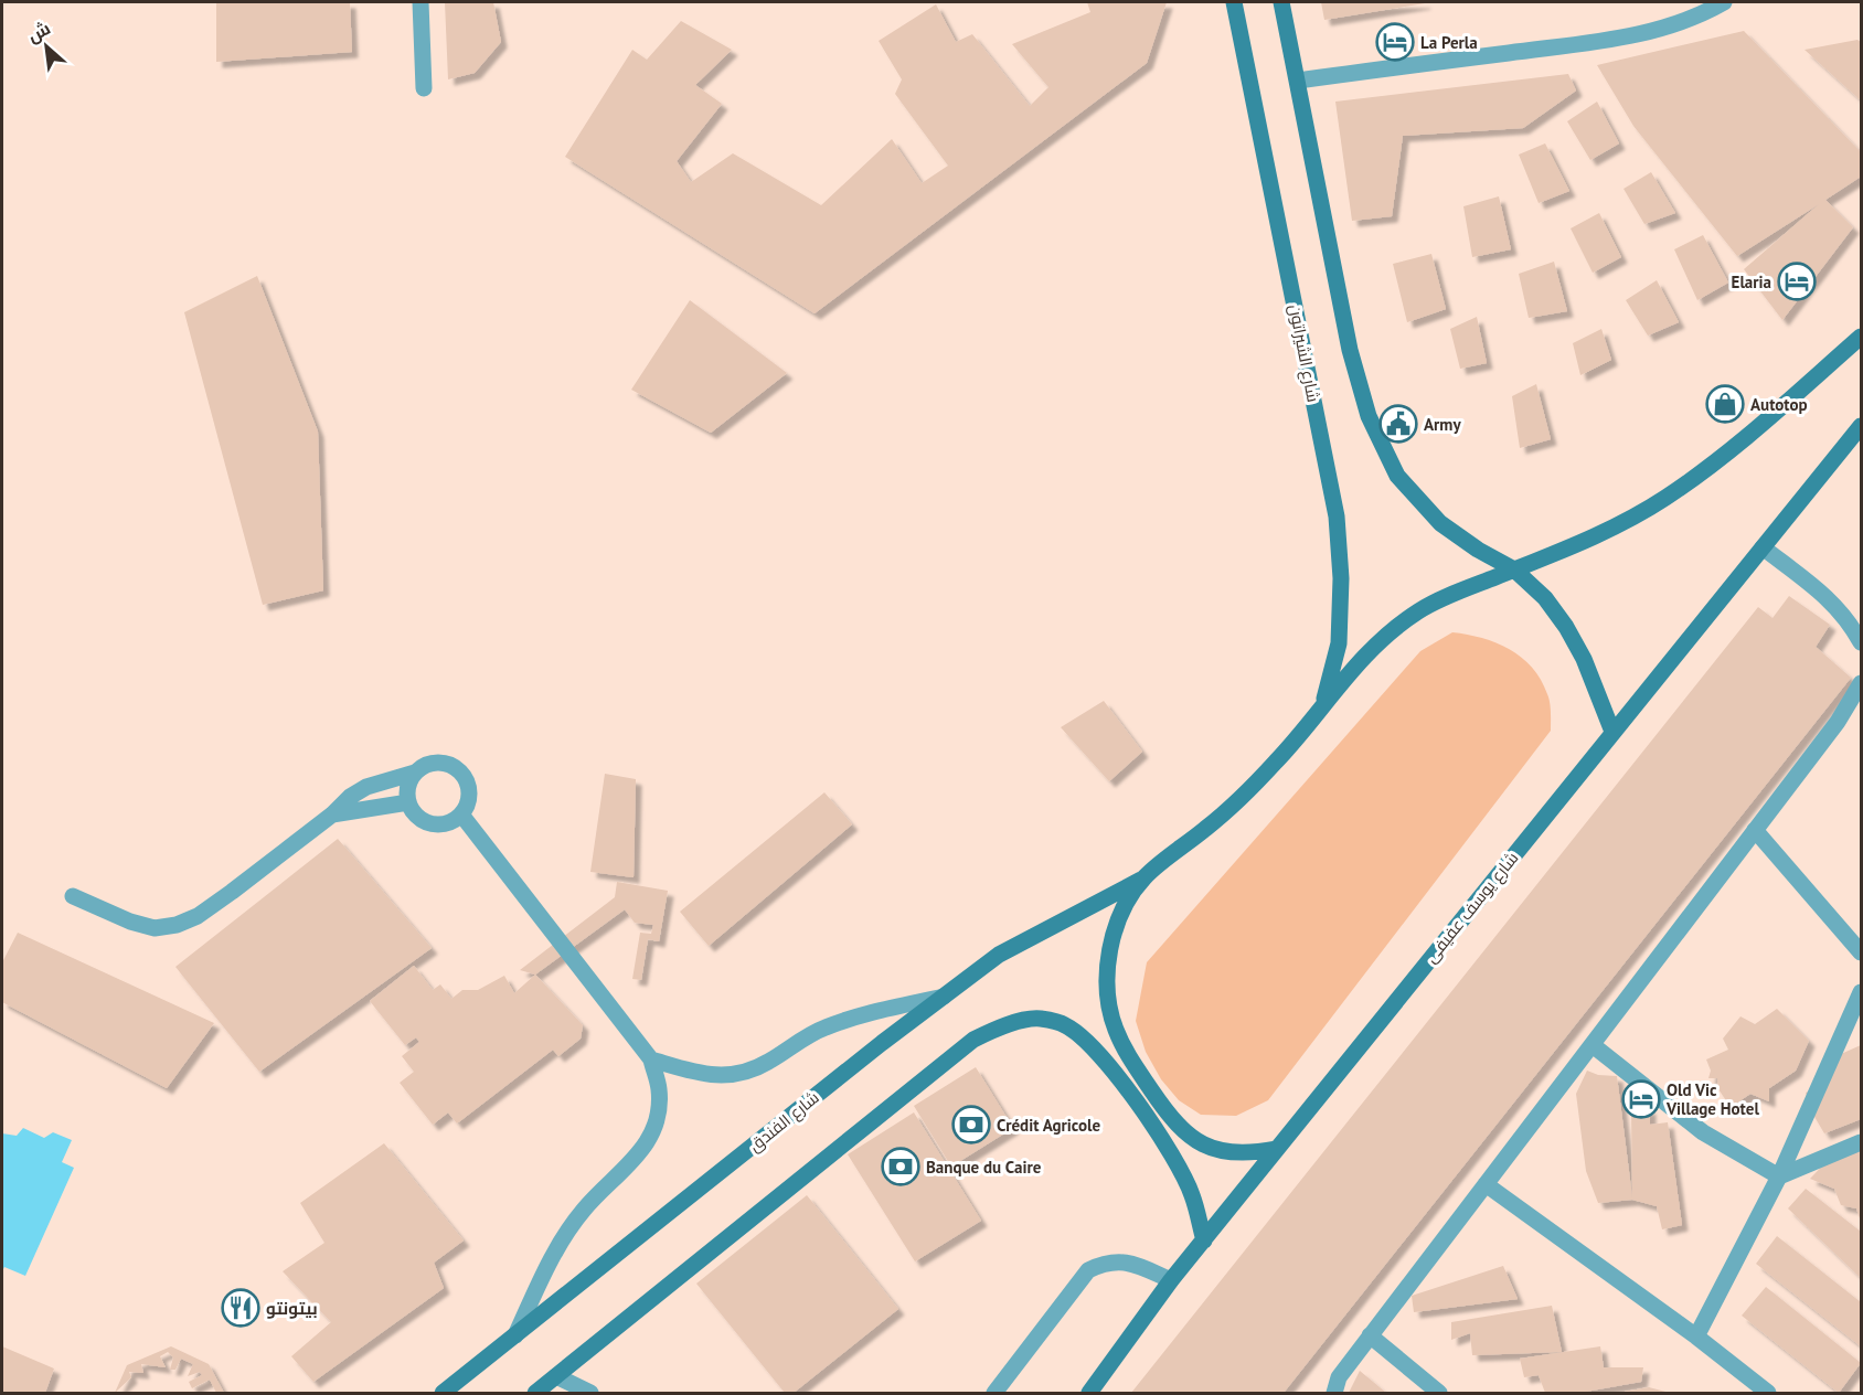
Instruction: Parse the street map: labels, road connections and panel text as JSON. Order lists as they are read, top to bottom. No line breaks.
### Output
{"streets":{"street":["شارع الشيراتون","شارع يوسف عفيفى","شارع الفندق"]},"crossings":[["شارع الشيراتون","شارع يوسف عفيفى"],["شارع الشيراتون","شارع الفندق"]],"places":{"hotel":["La Perla","Elaria","Old Vic Village Hotel"],"shop":["Autotop"],"public building":["Army"],"bank":["Crédit Agricole","Banque du Caire"],"restaurant":["بيتونتو"]},"north":"top left"}
